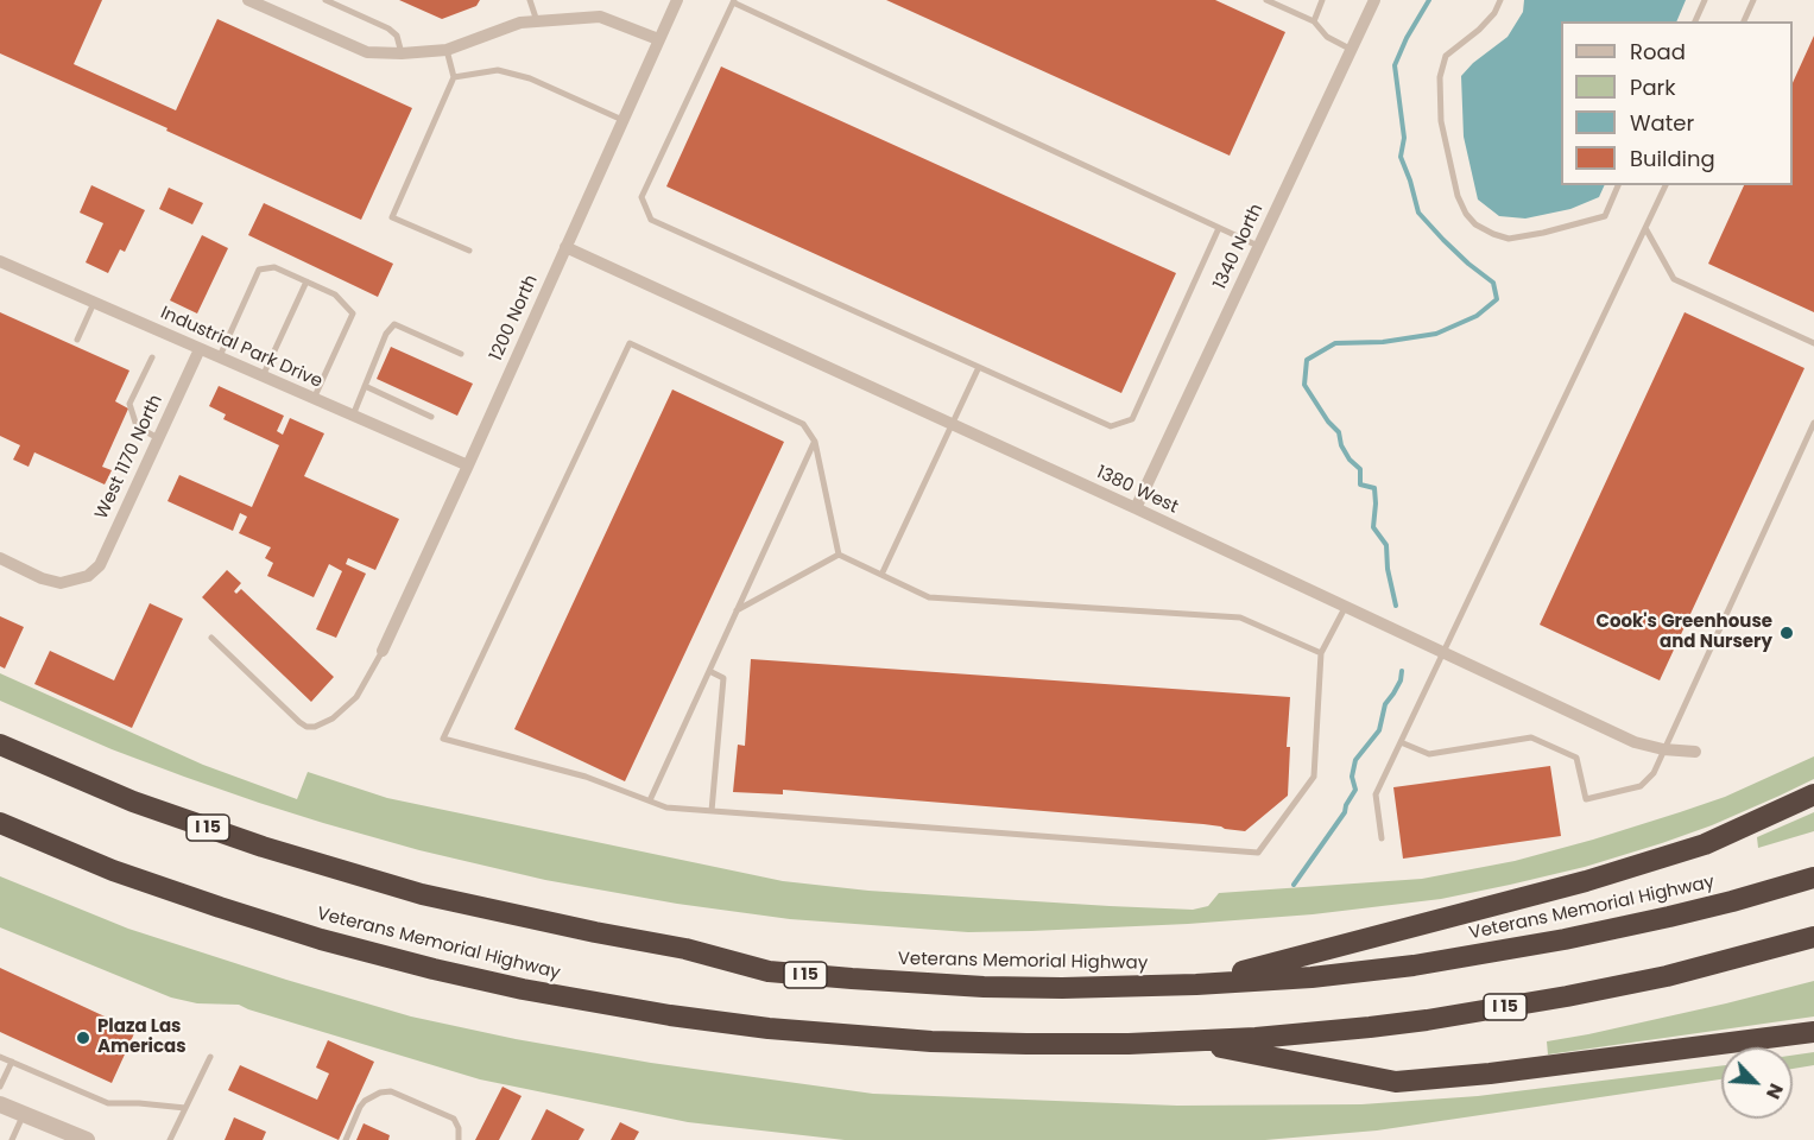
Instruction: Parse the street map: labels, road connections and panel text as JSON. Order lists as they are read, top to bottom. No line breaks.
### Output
{"streets":{"highway":["I 15","Veterans Memorial Highway"],"street":["1340 North","1200 North","Industrial Park Drive","West 1170 North","1380 West"]},"crossings":[["1340 North","1380 West"],["1200 North","Industrial Park Drive"],["1200 North","1380 West"],["Industrial Park Drive","West 1170 North"]],"places":["Cook's Greenhouse and Nursery","Plaza Las Americas"],"legend":["Road","Park","Water","Building"],"north":"bottom right"}
